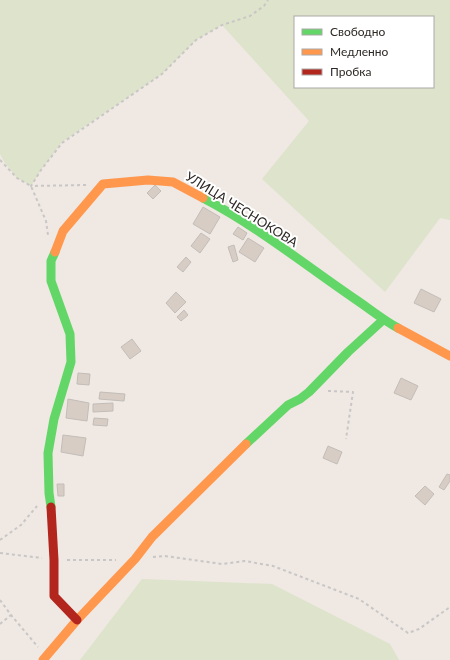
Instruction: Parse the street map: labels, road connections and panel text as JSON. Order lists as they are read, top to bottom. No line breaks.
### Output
{"streets":{"street":["УЛИЦА ЧЕСНОКОВА"]},"legend":["Свободно","Медленно","Пробка"]}
